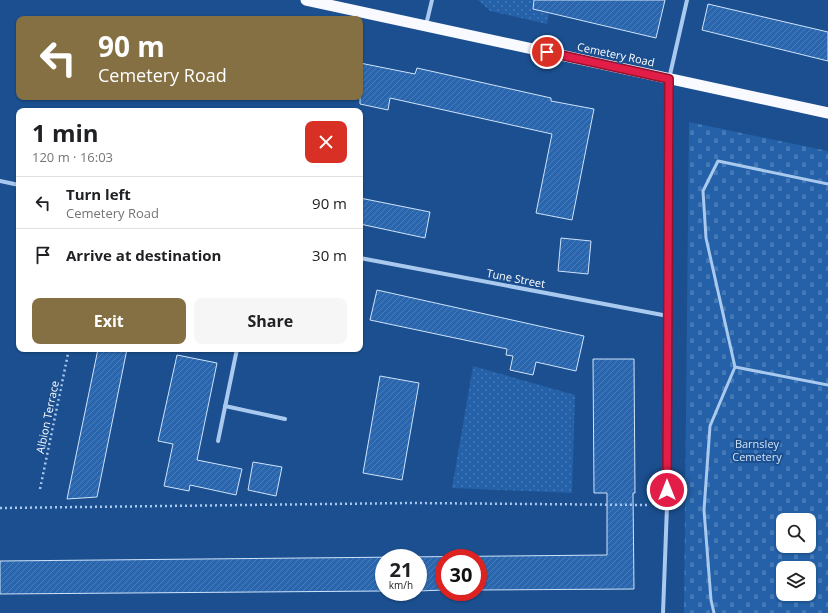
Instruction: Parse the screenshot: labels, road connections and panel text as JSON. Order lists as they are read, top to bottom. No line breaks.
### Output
{"streets":{"highway":["Cemetery Road"],"street":["Tune Street"],"path":["Albion Terrace"]},"parks":["Barnsley Cemetery"],"page":{"turn":["90 m","Cemetery Road"],"heading":["1 min","120 m · 16:03"],"list":[{"name":"Turn left","note":"Cemetery Road","value":"90 m"},{"name":"Arrive at destination","value":"30 m"}],"buttons":["Exit","Share"],"speed":"21 km/h","limit":"30"}}
